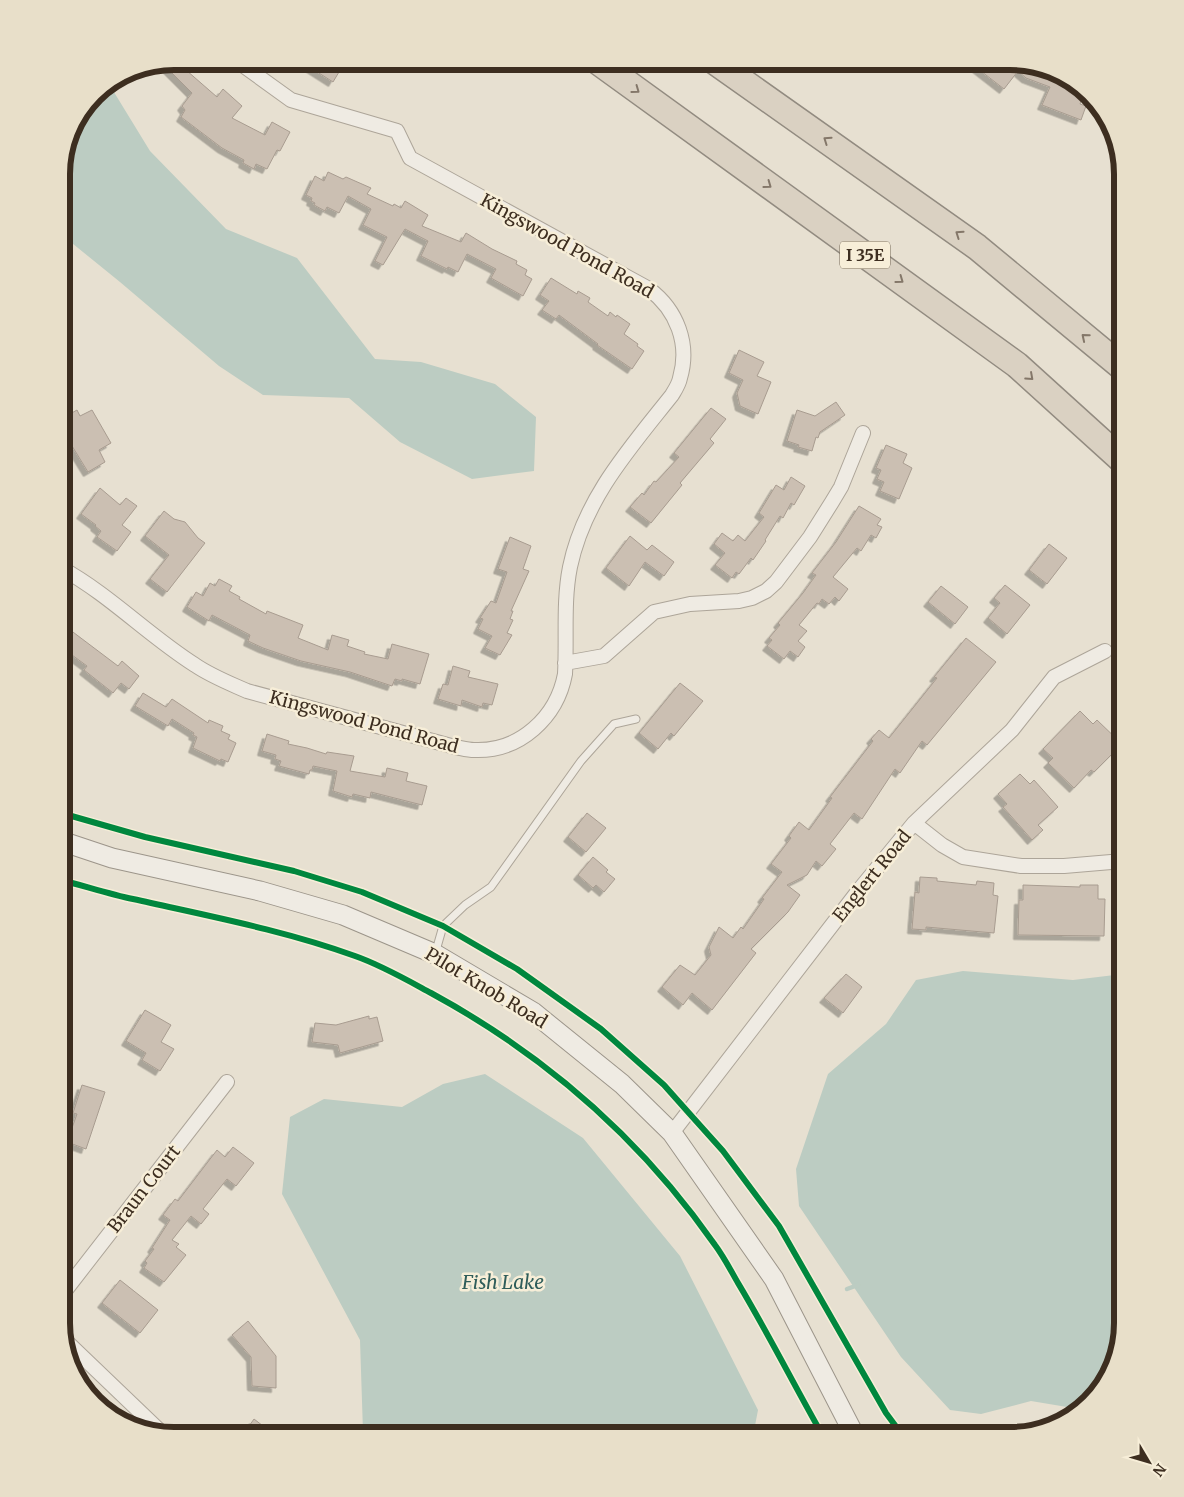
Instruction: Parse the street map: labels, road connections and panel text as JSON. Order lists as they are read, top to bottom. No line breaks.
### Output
{"streets":{"highway":["I 35E"],"main road":["Pilot Knob Road"],"street":["Kingswood Pond Road","Englert Road","Braun Court"]},"crossings":[["Englert Road","Pilot Knob Road"]],"water":["Fish Lake"],"north":"bottom right"}
